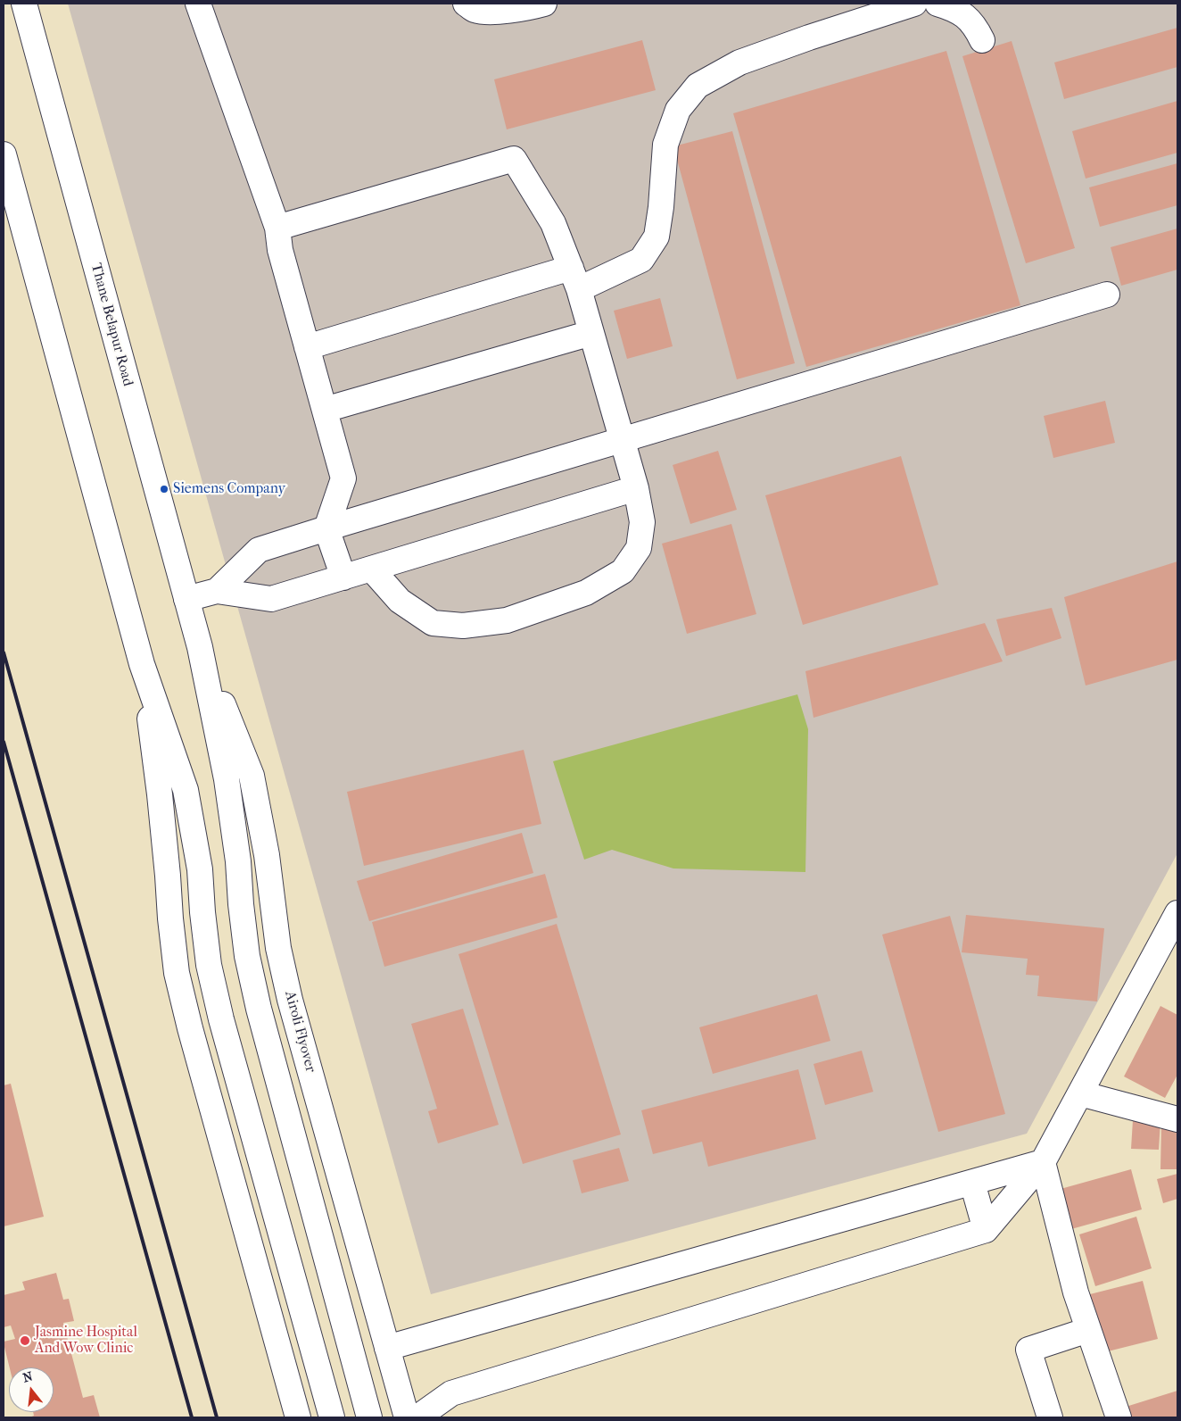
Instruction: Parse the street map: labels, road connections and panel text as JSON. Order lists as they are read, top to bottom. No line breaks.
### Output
{"streets":{"main road":["Thane Belapur Road","Airoli Flyover"]},"crossings":[["Thane Belapur Road","Airoli Flyover"]],"places":["Siemens Company","Jasmine Hospital And Wow Clinic"],"north":"top"}
